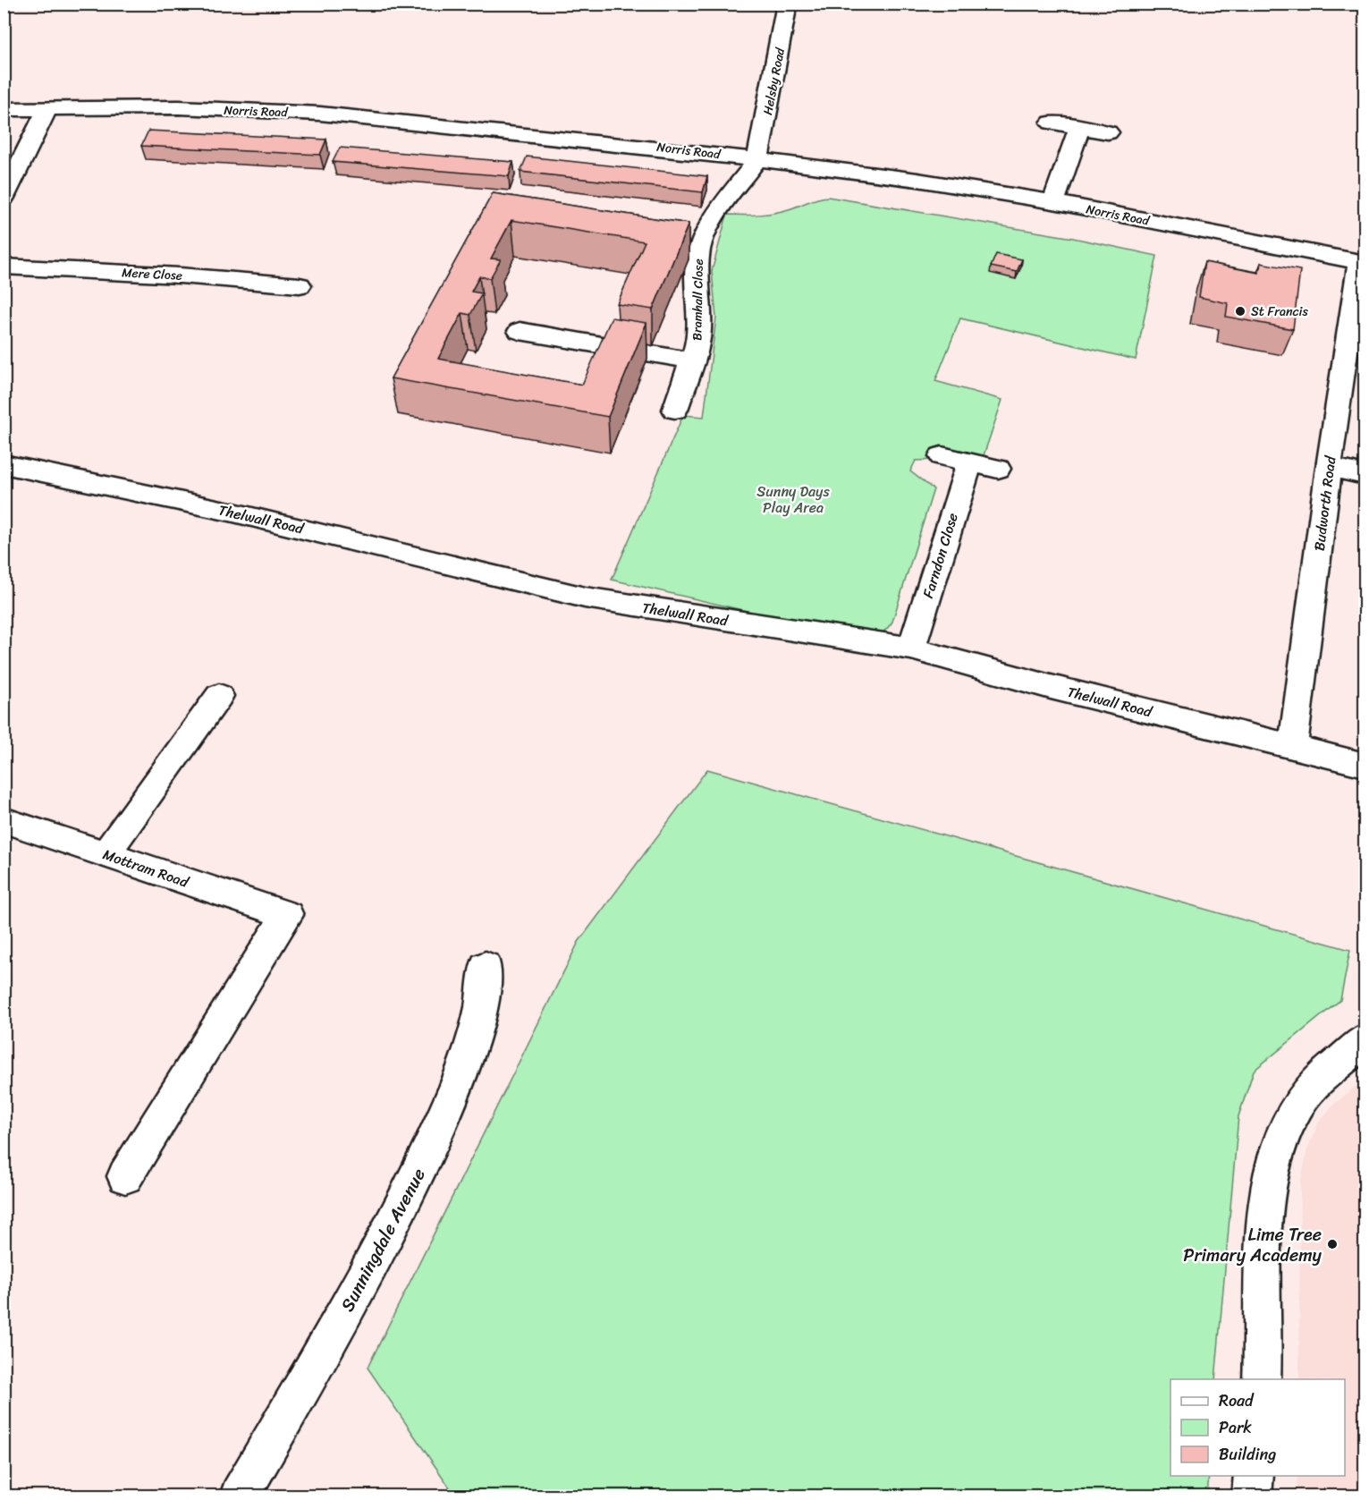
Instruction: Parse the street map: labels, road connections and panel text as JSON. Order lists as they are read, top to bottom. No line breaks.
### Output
{"streets":{"street":["Helsby Road","Norris Road","Mere Close","Bramhall Close","Budworth Road","Thelwall Road","Farndon Close","Mottram Road","Sunningdale Avenue"]},"crossings":[["Helsby Road","Norris Road"],["Helsby Road","Bramhall Close"],["Norris Road","Bramhall Close"],["Norris Road","Budworth Road"],["Budworth Road","Thelwall Road"],["Thelwall Road","Farndon Close"]],"parks":["Sunny Days Play Area"],"places":["St Francis","Lime Tree Primary Academy"],"legend":["Road","Park","Building"]}
